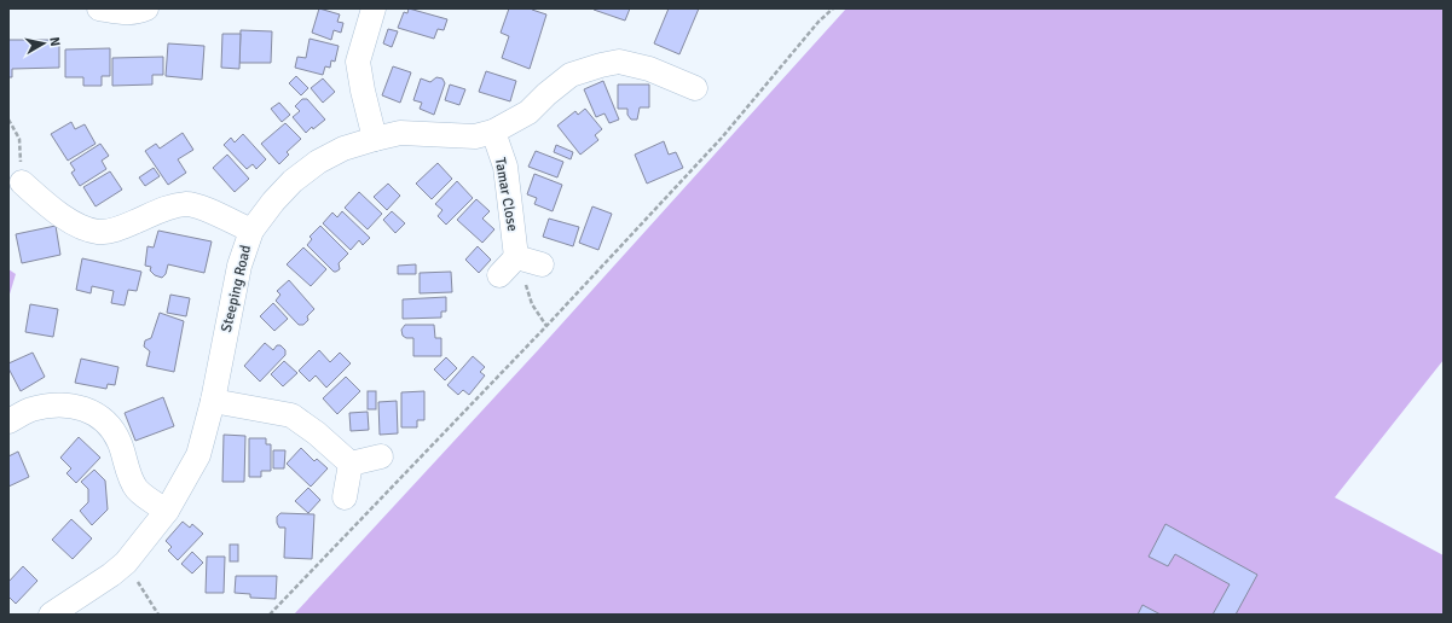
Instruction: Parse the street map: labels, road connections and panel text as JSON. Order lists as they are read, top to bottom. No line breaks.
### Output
{"streets":{"street":["Tamar Close","Steeping Road"]},"crossings":[["Tamar Close","Steeping Road"]],"north":"right"}
